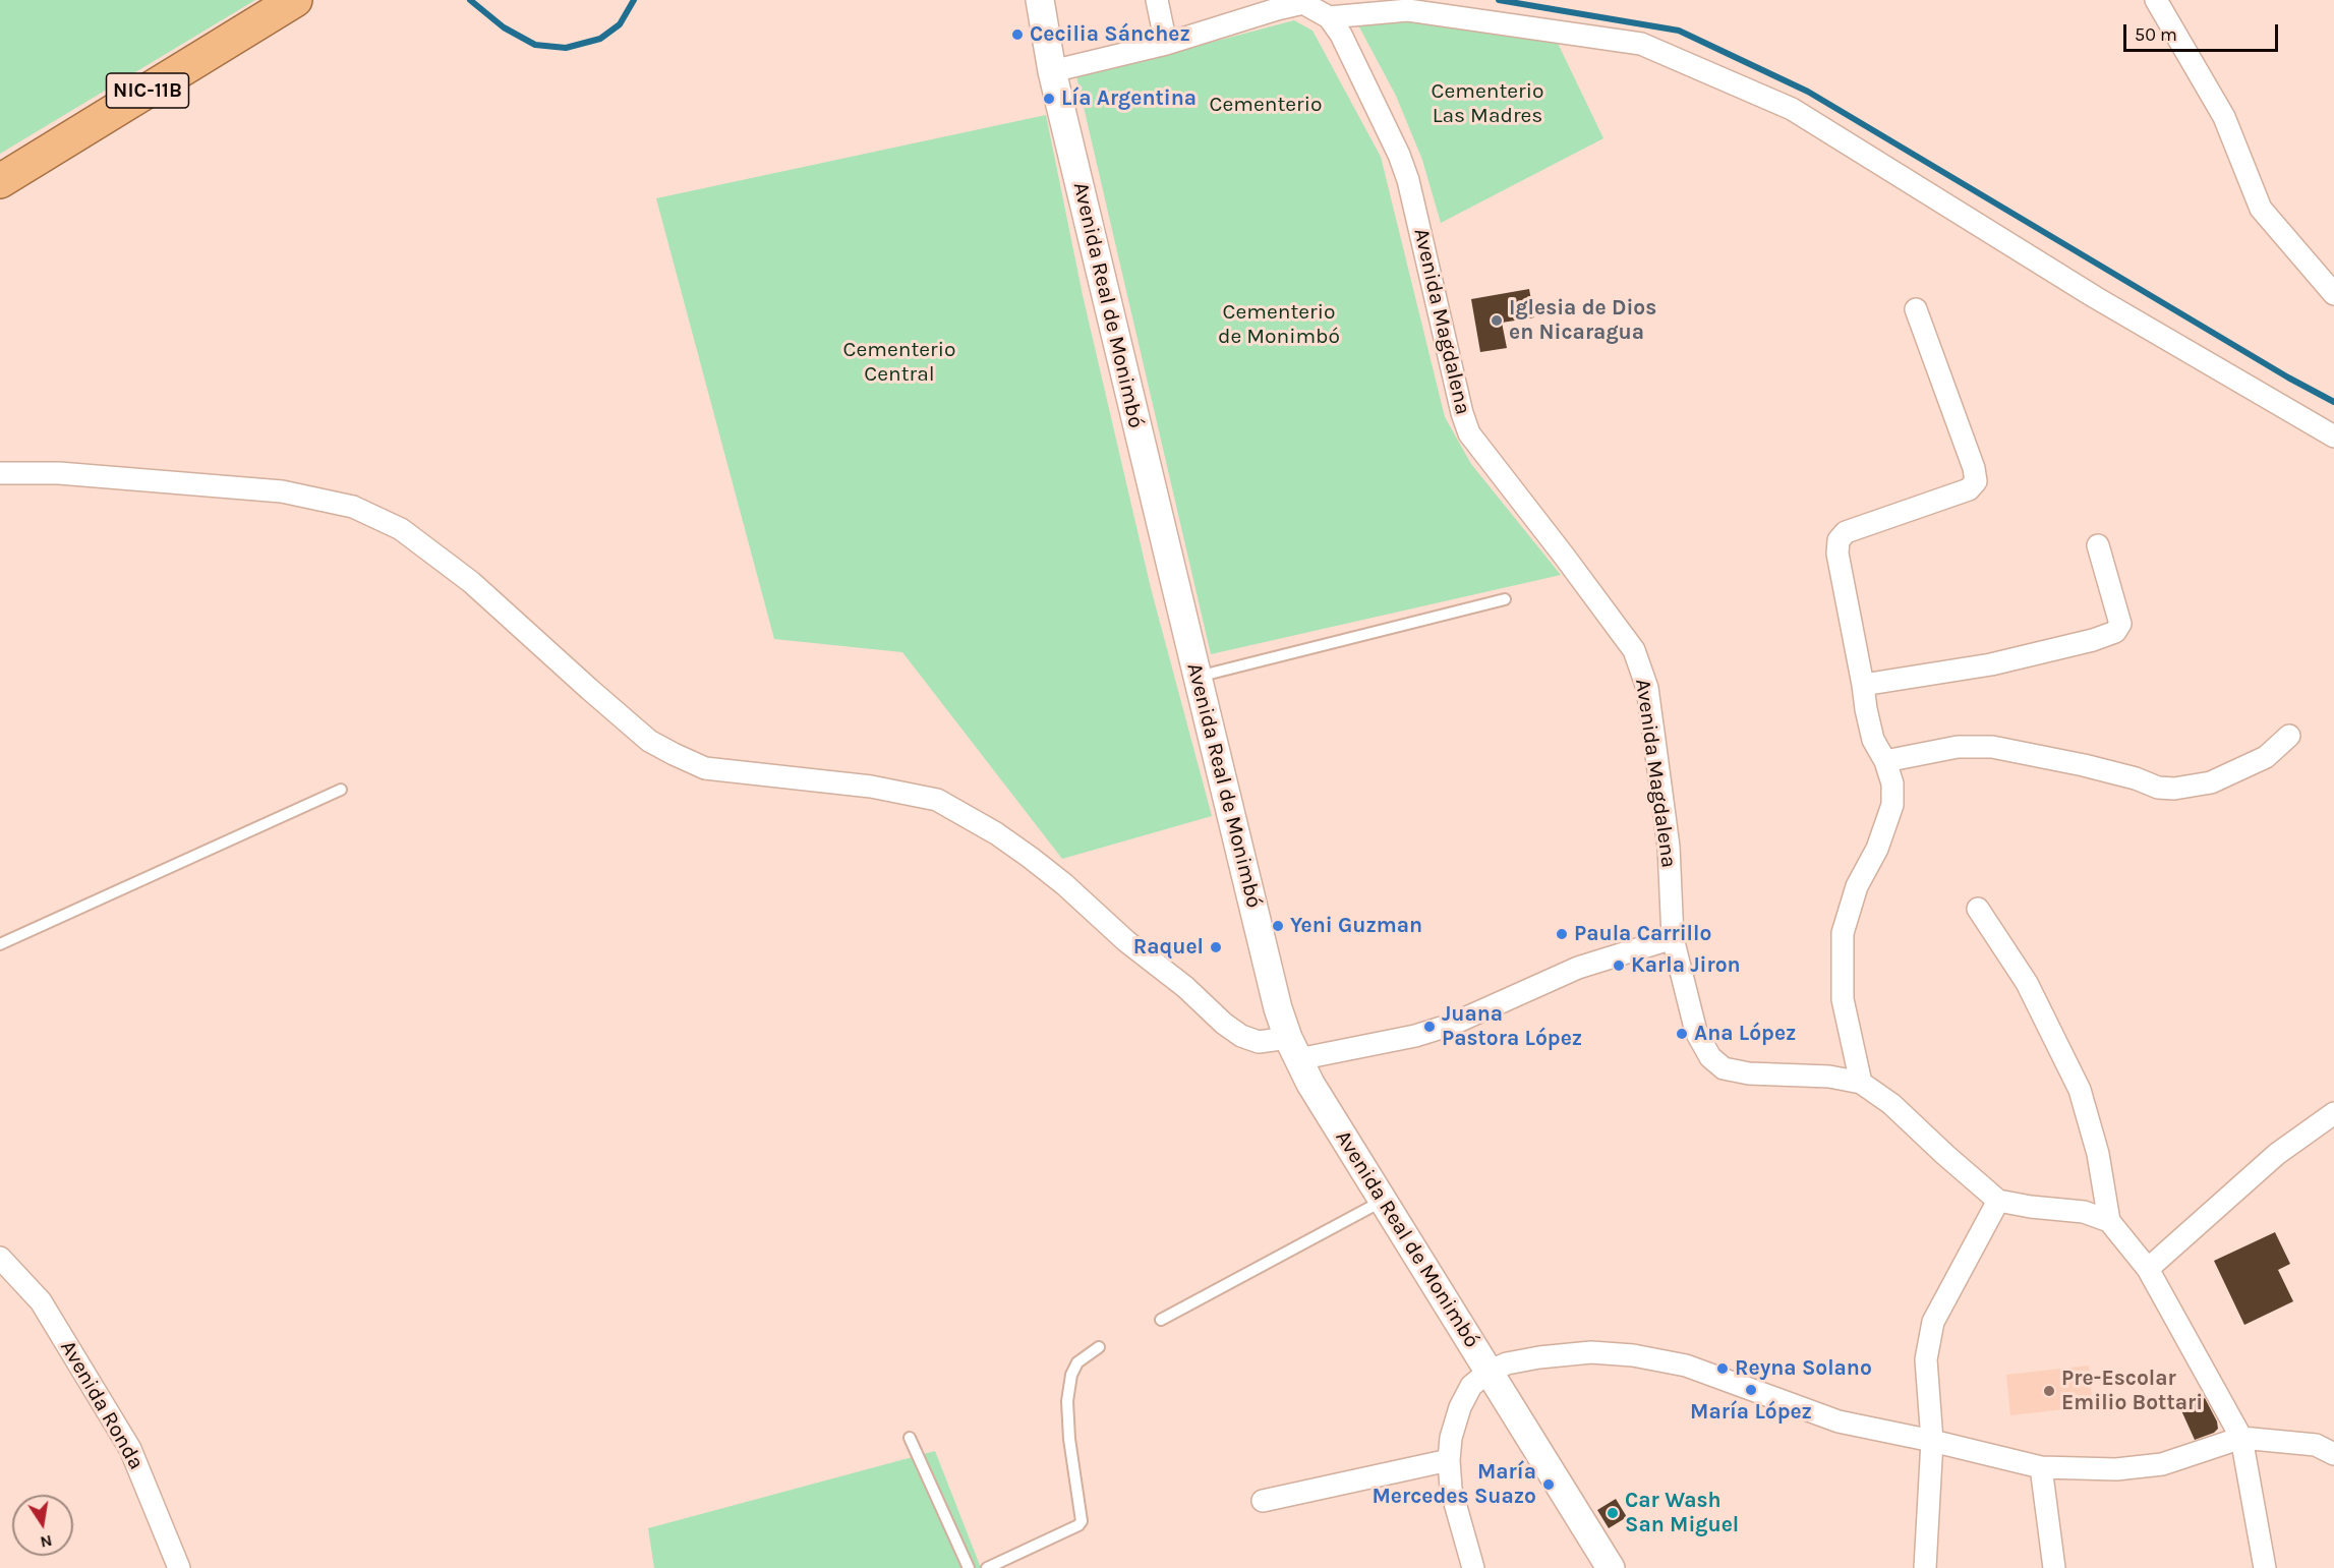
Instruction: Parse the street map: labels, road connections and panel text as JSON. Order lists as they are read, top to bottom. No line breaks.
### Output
{"streets":{"highway":["NIC-11B"],"street":["Avenida Real de Monimbó","Avenida Magdalena","Avenida Ronda"]},"parks":["Cementerio Las Madres","Cementerio","Cementerio de Monimbó","Cementerio Central"],"places":["Cecilia Sánchez","Lía Argentina","Iglesia de Dios en Nicaragua","Yeni Guzman","Paula Carrillo","Raquel","Karla Jiron","Juana Pastora López","Ana López","Reyna Solano","María López","Pre-Escolar Emilio Bottari","María Mercedes Suazo","Car Wash San Miguel"],"scale_bar":"50 m","north":"bottom"}
